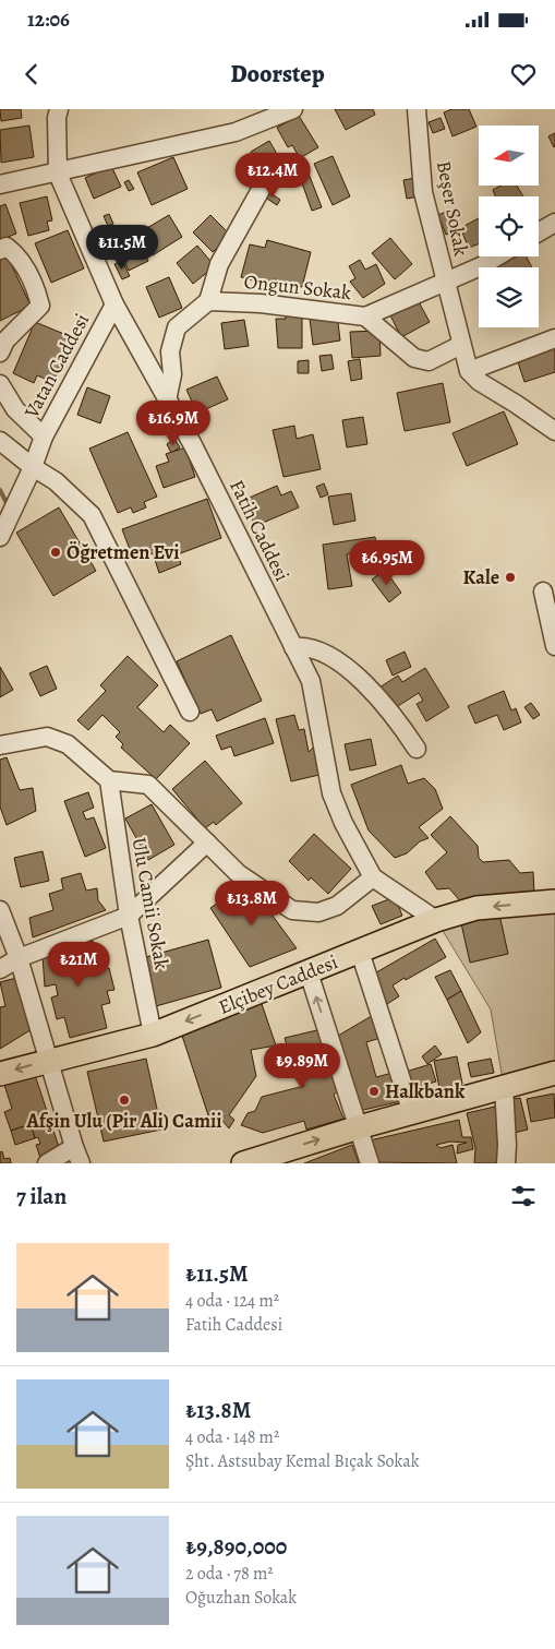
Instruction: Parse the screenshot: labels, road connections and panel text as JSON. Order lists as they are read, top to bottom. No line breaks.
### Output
{"streets":{"main road":["Elçibey Caddesi"],"street":["Beşer Sokak","Ongun Sokak","Vatan Caddesi","Fatih Caddesi","Ulu Camii Sokak"]},"crossings":[["Beşer Sokak","Ongun Sokak"],["Vatan Caddesi","Fatih Caddesi"],["Fatih Caddesi","Elçibey Caddesi"],["Ulu Camii Sokak","Elçibey Caddesi"]],"places":["Öğretmen Evi","Kale","Halkbank","Afşin Ulu (Pir Ali) Camii"],"north":"left","page":{"status":"12:06","header":"Doorstep","price":["₺12.4M","₺11.5M","₺16.9M","₺6.95M","₺13.8M","₺21M","₺9.89M"],"heading":"7 ilan","list":[{"name":"₺11.5M","note":"4 oda · 124 m² · Fatih Caddesi"},{"name":"₺13.8M","note":"4 oda · 148 m² · Şht. Astsubay Kemal Bıçak Sokak"},{"name":"₺9,890,000","note":"2 oda · 78 m² · Oğuzhan Sokak"}]}}
